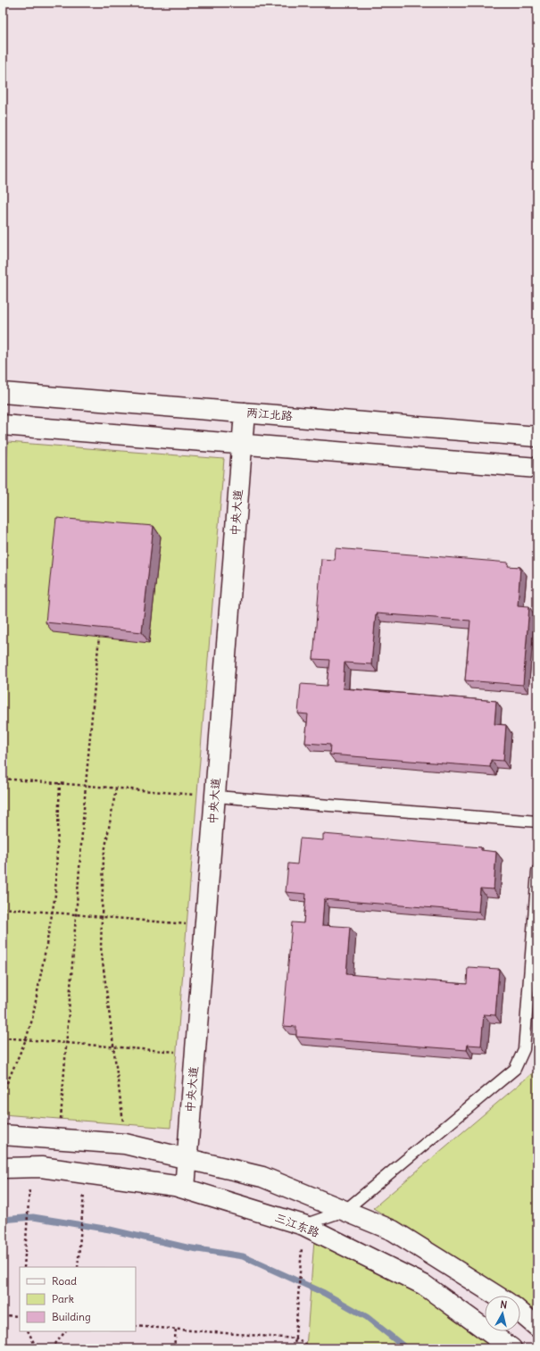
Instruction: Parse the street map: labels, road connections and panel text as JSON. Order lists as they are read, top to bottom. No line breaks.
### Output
{"streets":{"street":["两江北路","中央大道","三江东路"]},"crossings":[["两江北路","中央大道"],["中央大道","三江东路"]],"legend":["Road","Park","Building"],"north":"top"}
